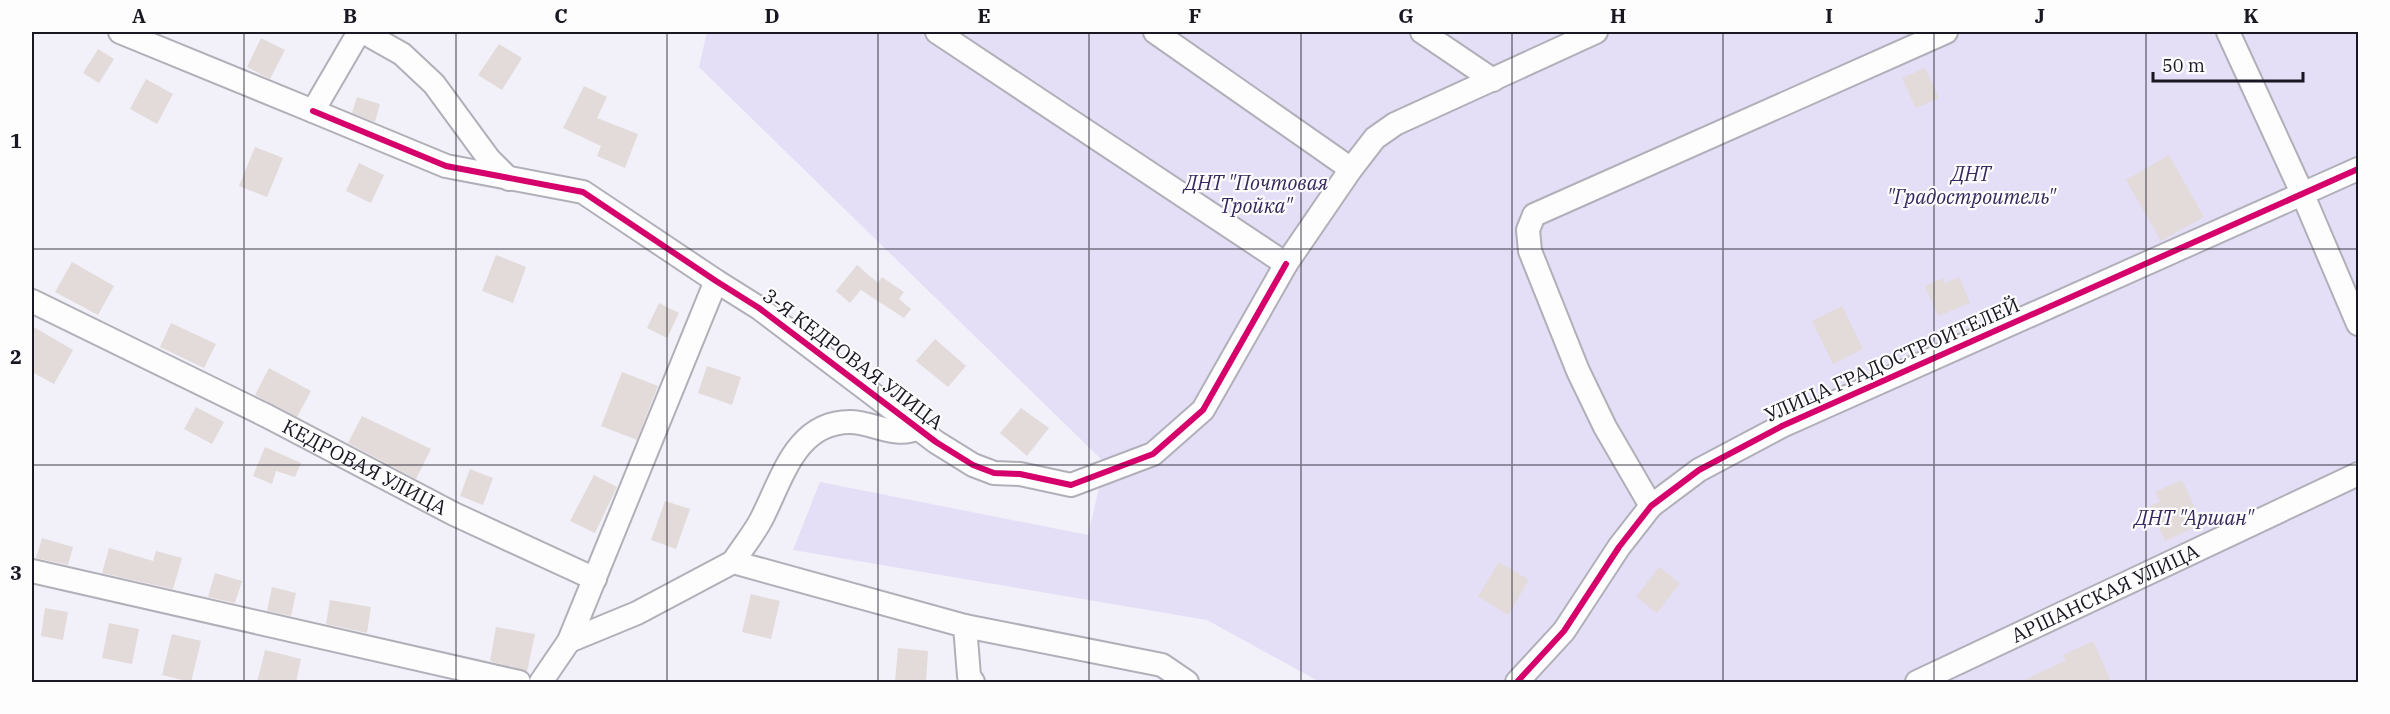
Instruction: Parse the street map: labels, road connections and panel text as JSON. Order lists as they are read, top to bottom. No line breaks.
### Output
{"streets":{"street":["3-Я КЕДРОВАЯ УЛИЦА","УЛИЦА ГРАДОСТРОИТЕЛЕЙ","КЕДРОВАЯ УЛИЦА","АРШАНСКАЯ УЛИЦА"]},"parks":["ДНТ \"Градостроитель\"","ДНТ \"Почтовая Тройка\"","ДНТ \"Аршан\""],"scale_bar":"50 m","grid":{"columns":["A","B","C","D","E","F","G","H","I","J","K"],"rows":["1","2","3"]}}
